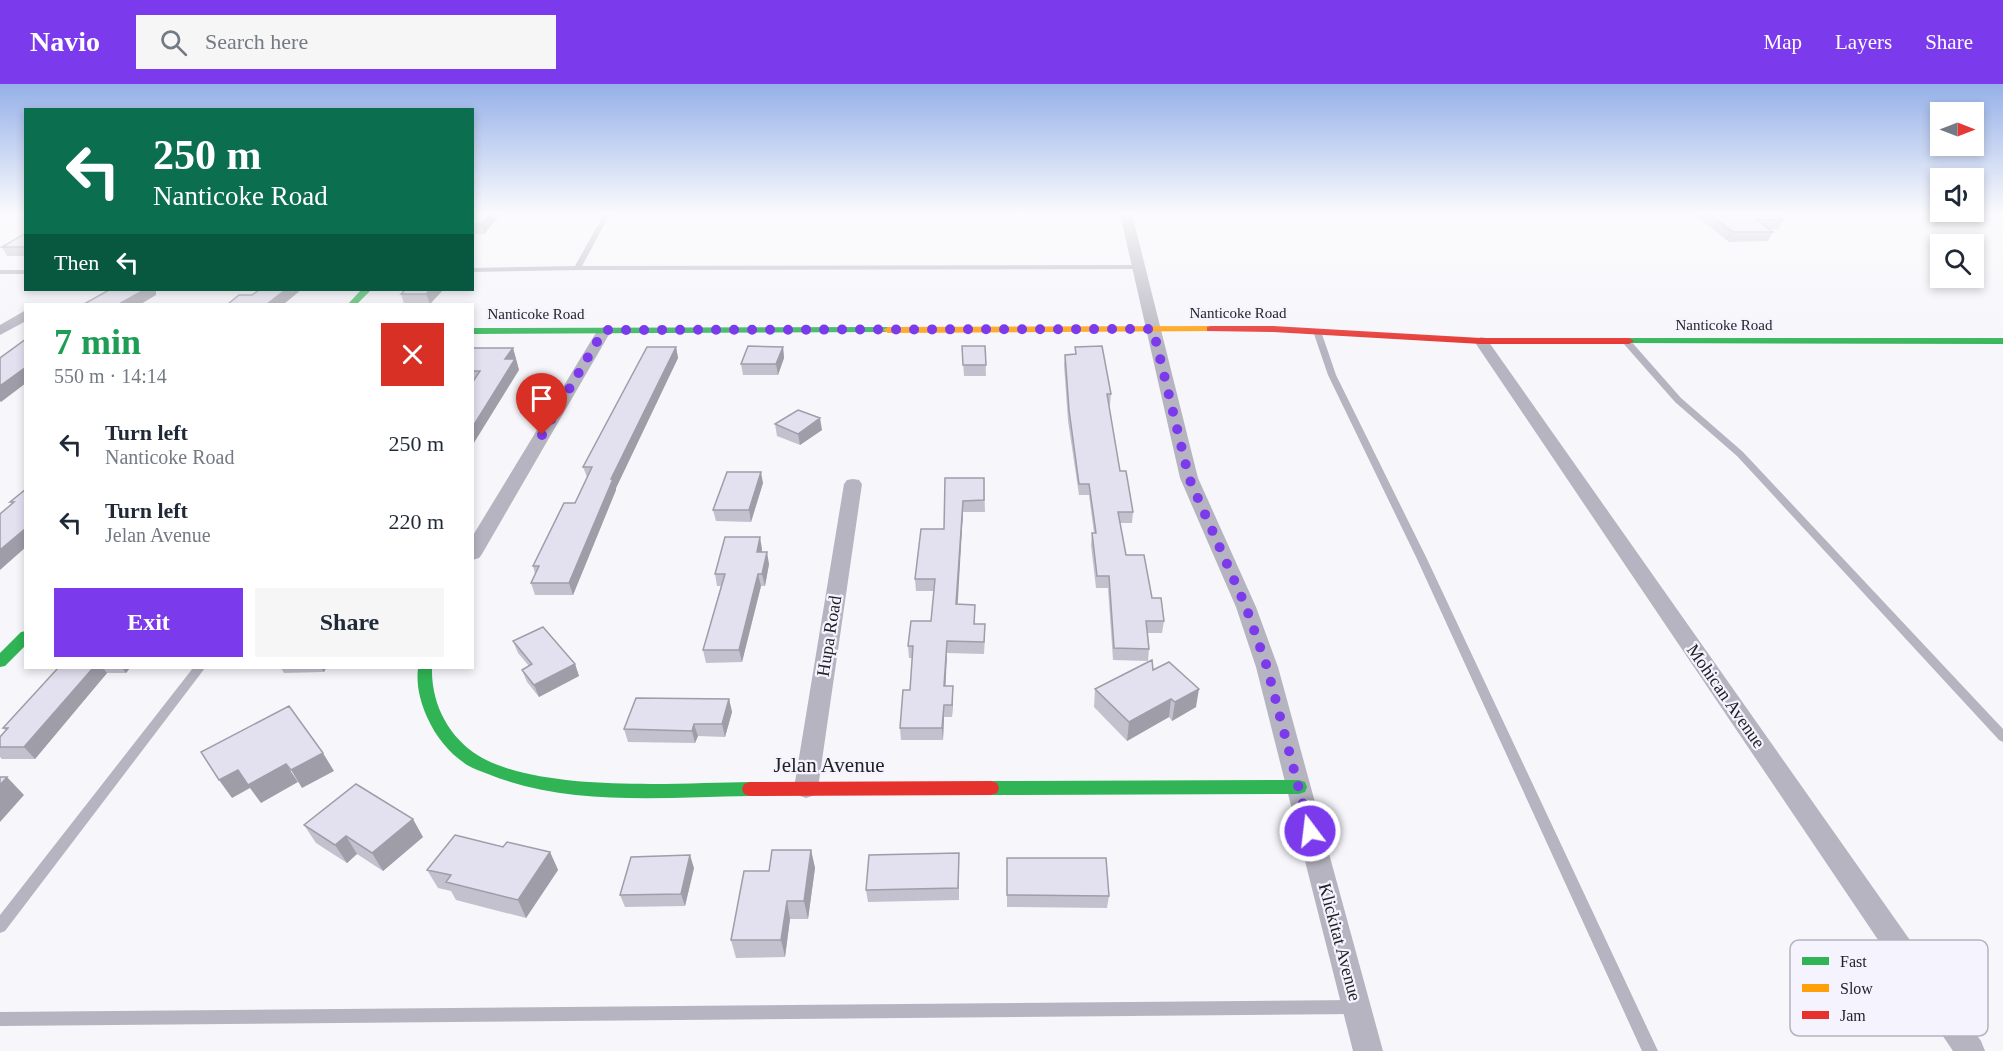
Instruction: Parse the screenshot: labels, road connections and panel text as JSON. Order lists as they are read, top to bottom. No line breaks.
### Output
{"streets":{"street":["Nanticoke Road","Hupa Road","Mohican Avenue","Jelan Avenue","Klickitat Avenue"]},"crossings":[["Nanticoke Road","Mohican Avenue"],["Nanticoke Road","Klickitat Avenue"],["Hupa Road","Jelan Avenue"],["Jelan Avenue","Klickitat Avenue"]],"legend":["Fast","Slow","Jam"],"north":"right","page":{"header":"Navio","search":"Search here","nav":["Map","Layers","Share"],"turn":["250 m","Nanticoke Road"],"then":"Then","heading":["7 min","550 m · 14:14"],"list":[{"name":"Turn left","note":"Nanticoke Road","value":"250 m"},{"name":"Turn left","note":"Jelan Avenue","value":"220 m"}],"buttons":["Exit","Share"]}}
